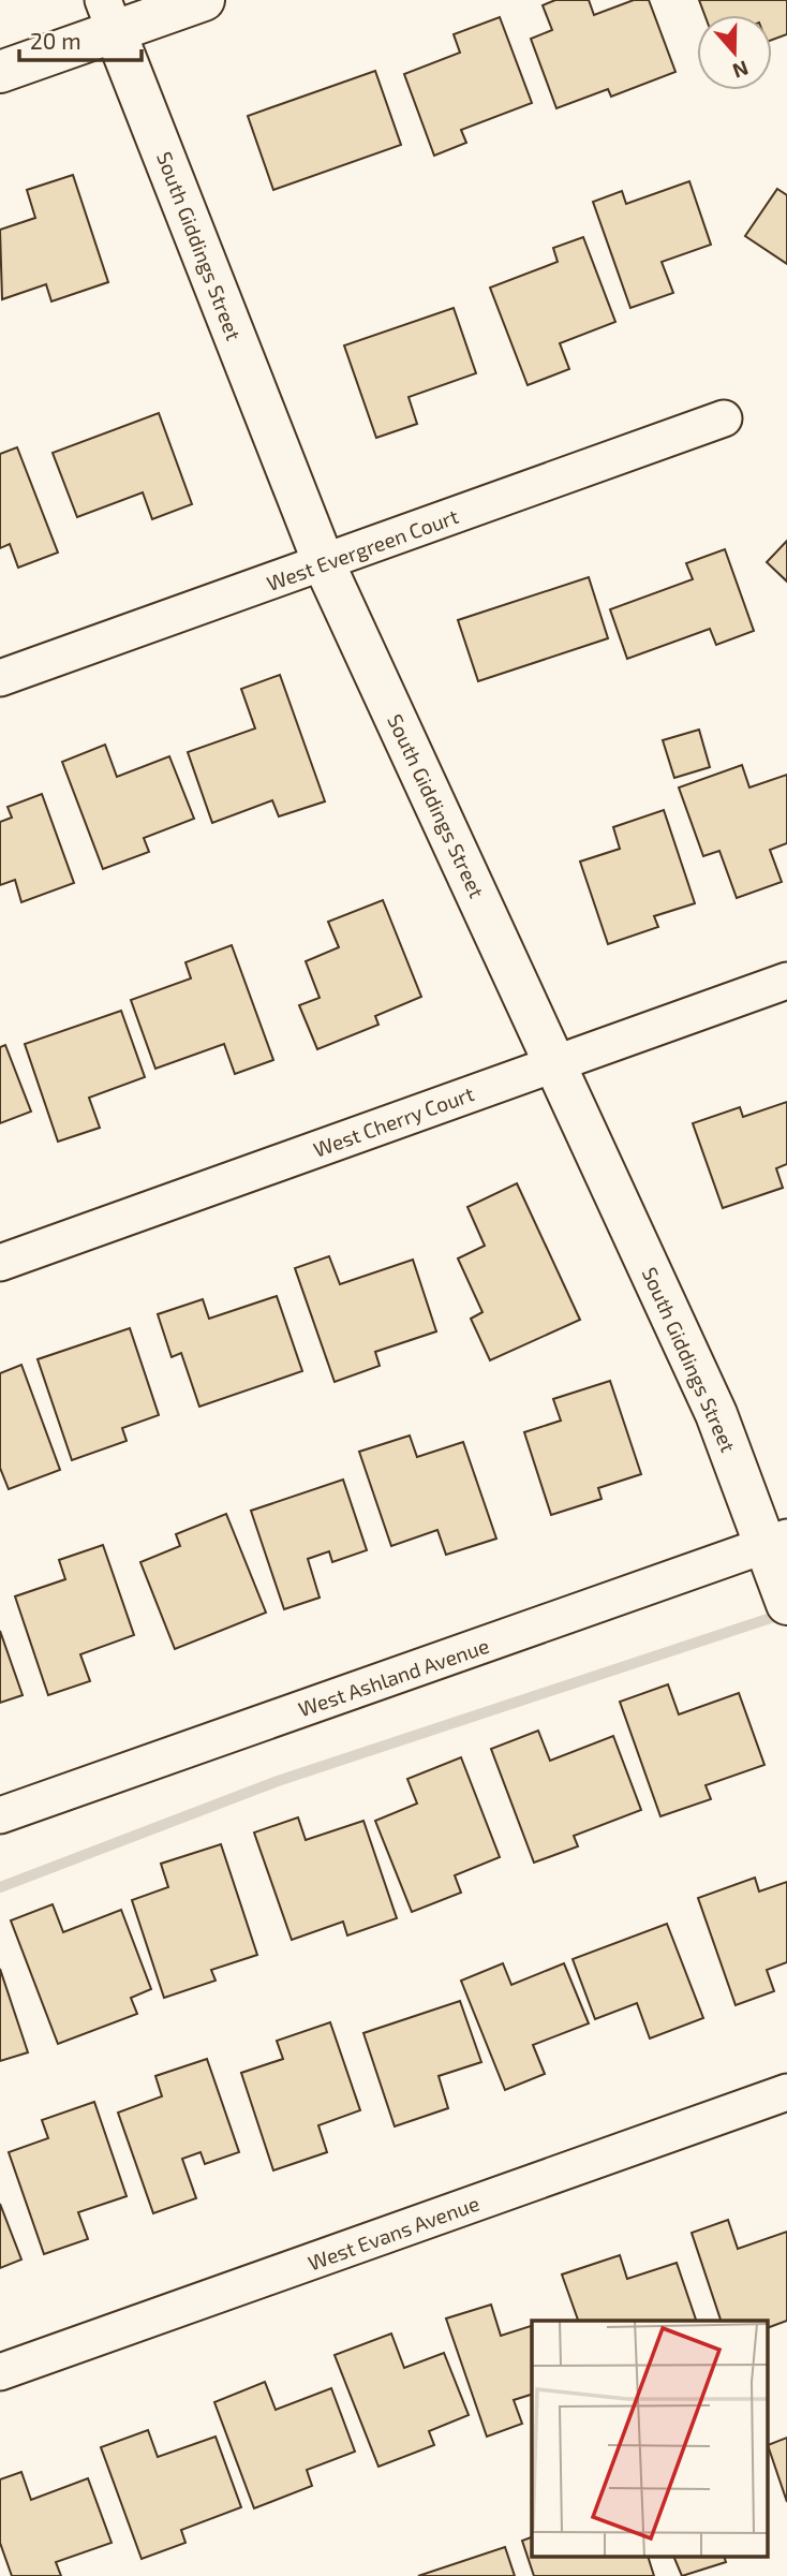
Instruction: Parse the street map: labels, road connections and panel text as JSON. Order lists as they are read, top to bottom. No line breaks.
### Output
{"streets":{"street":["South Giddings Street","West Evergreen Court","West Cherry Court","West Ashland Avenue","West Evans Avenue"]},"crossings":[["South Giddings Street","West Evergreen Court"],["South Giddings Street","West Cherry Court"],["South Giddings Street","West Ashland Avenue"]],"scale_bar":"20 m","north":"bottom"}
